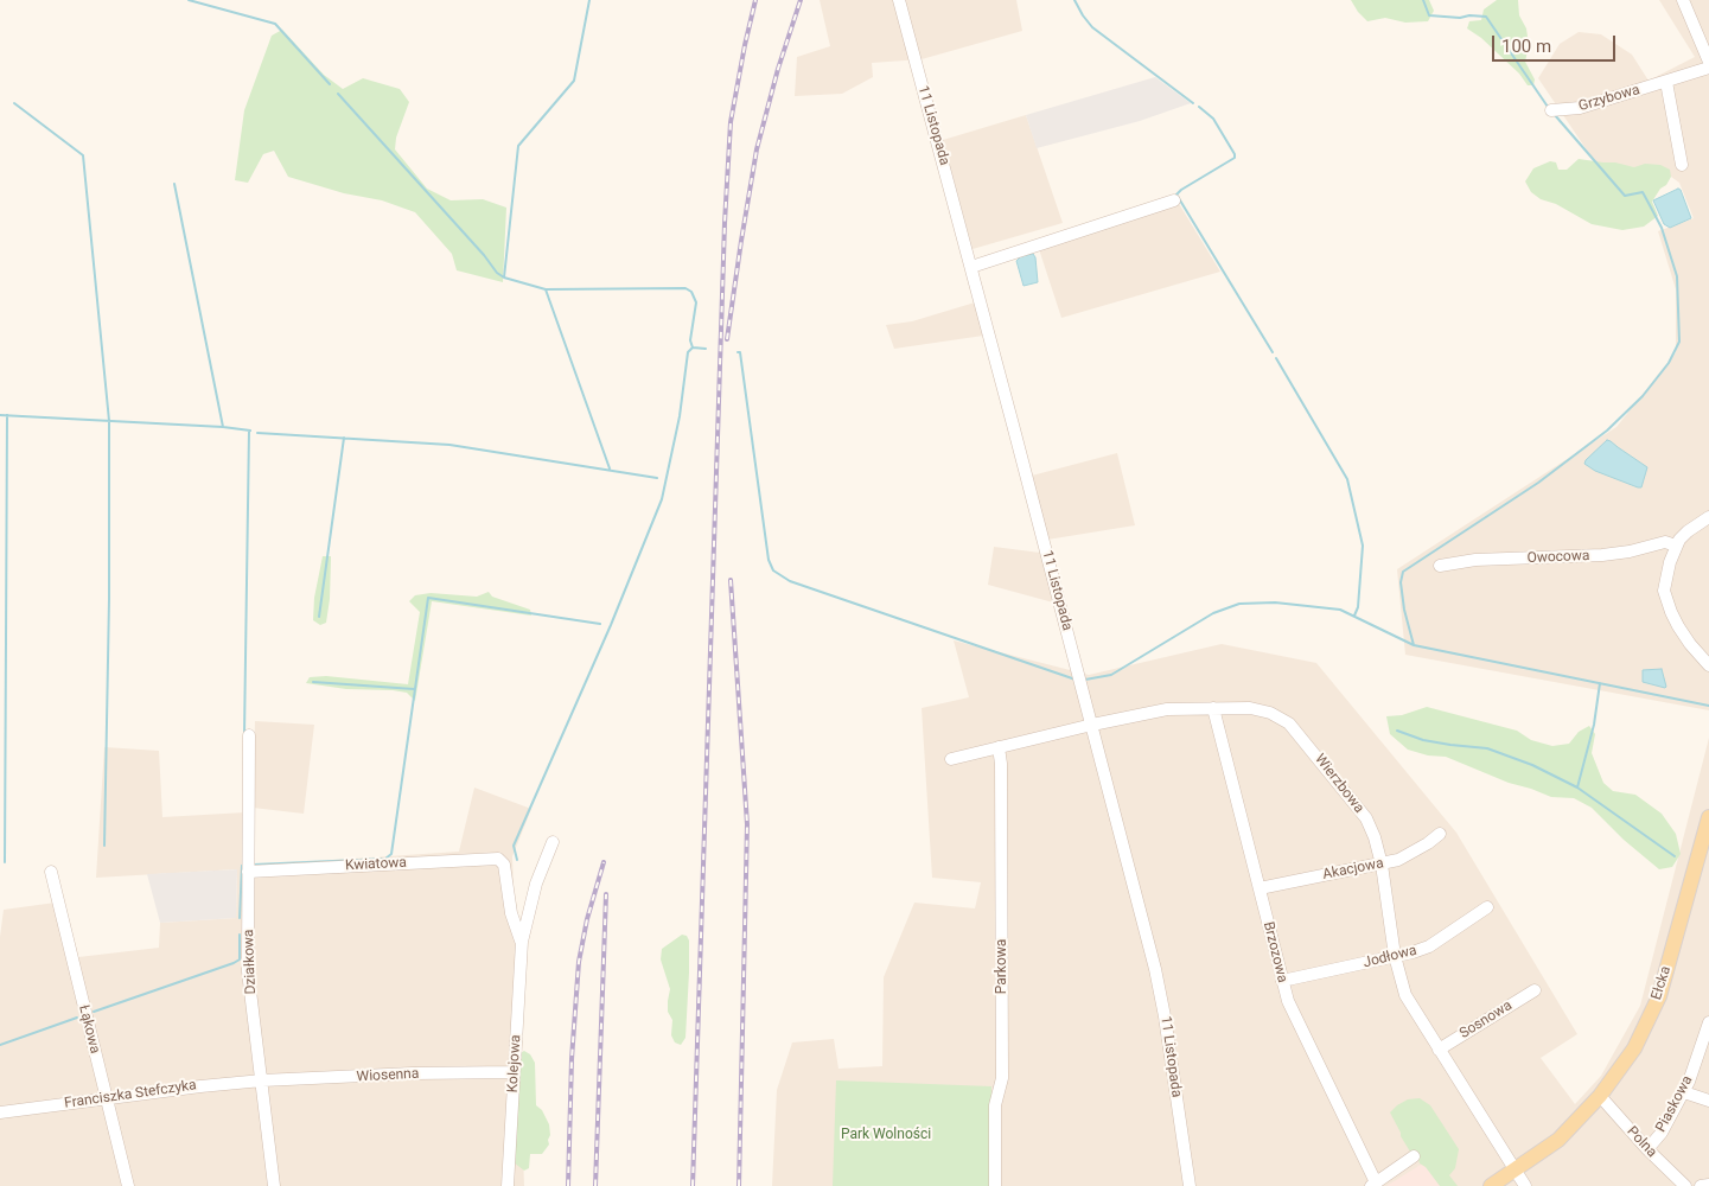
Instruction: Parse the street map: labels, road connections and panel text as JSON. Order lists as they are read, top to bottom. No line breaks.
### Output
{"streets":{"main road":["Ełcka"],"street":["Grzybowa","11 Listopada","Owocowa","Wierzbowa","Kwiatowa","Akacjowa","Brzozowa","Jodłowa","Działkowa","Parkowa","Sosnowa","Łąkowa","Kolejowa","Wiosenna","Franciszka Stefczyka","Piaskowa","Polna"]},"crossings":[["11 Listopada","Wierzbowa"],["Wierzbowa","Akacjowa"],["Wierzbowa","Brzozowa"],["Wierzbowa","Jodłowa"],["Wierzbowa","Parkowa"],["Wierzbowa","Ełcka"],["Wierzbowa","Sosnowa"],["Kwiatowa","Działkowa"],["Kwiatowa","Kolejowa"],["Akacjowa","Brzozowa"],["Brzozowa","Jodłowa"],["Działkowa","Wiosenna"],["Działkowa","Franciszka Stefczyka"],["Ełcka","Polna"],["Łąkowa","Franciszka Stefczyka"],["Kolejowa","Wiosenna"],["Wiosenna","Franciszka Stefczyka"],["Piaskowa","Polna"]],"parks":["Park Wolności"],"scale_bar":"100 m"}
